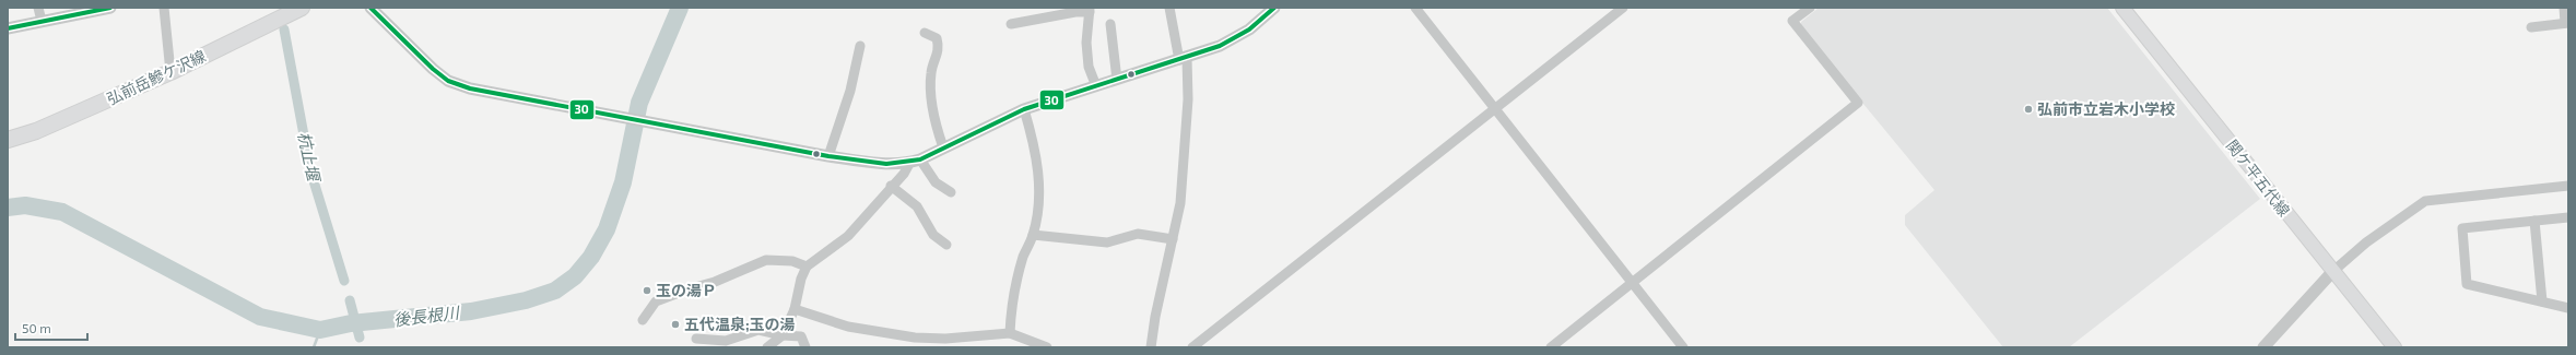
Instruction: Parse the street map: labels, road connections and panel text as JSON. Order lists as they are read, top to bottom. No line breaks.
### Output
{"streets":{"main road":["弘前岳鰺ケ沢線","関ケ平五代線"]},"water":["杭止堰","後長根川"],"places":["弘前市立岩木小学校","玉の湯Ｐ","五代温泉;玉の湯"],"lines":["transit line 30"],"scale_bar":"50 m"}
